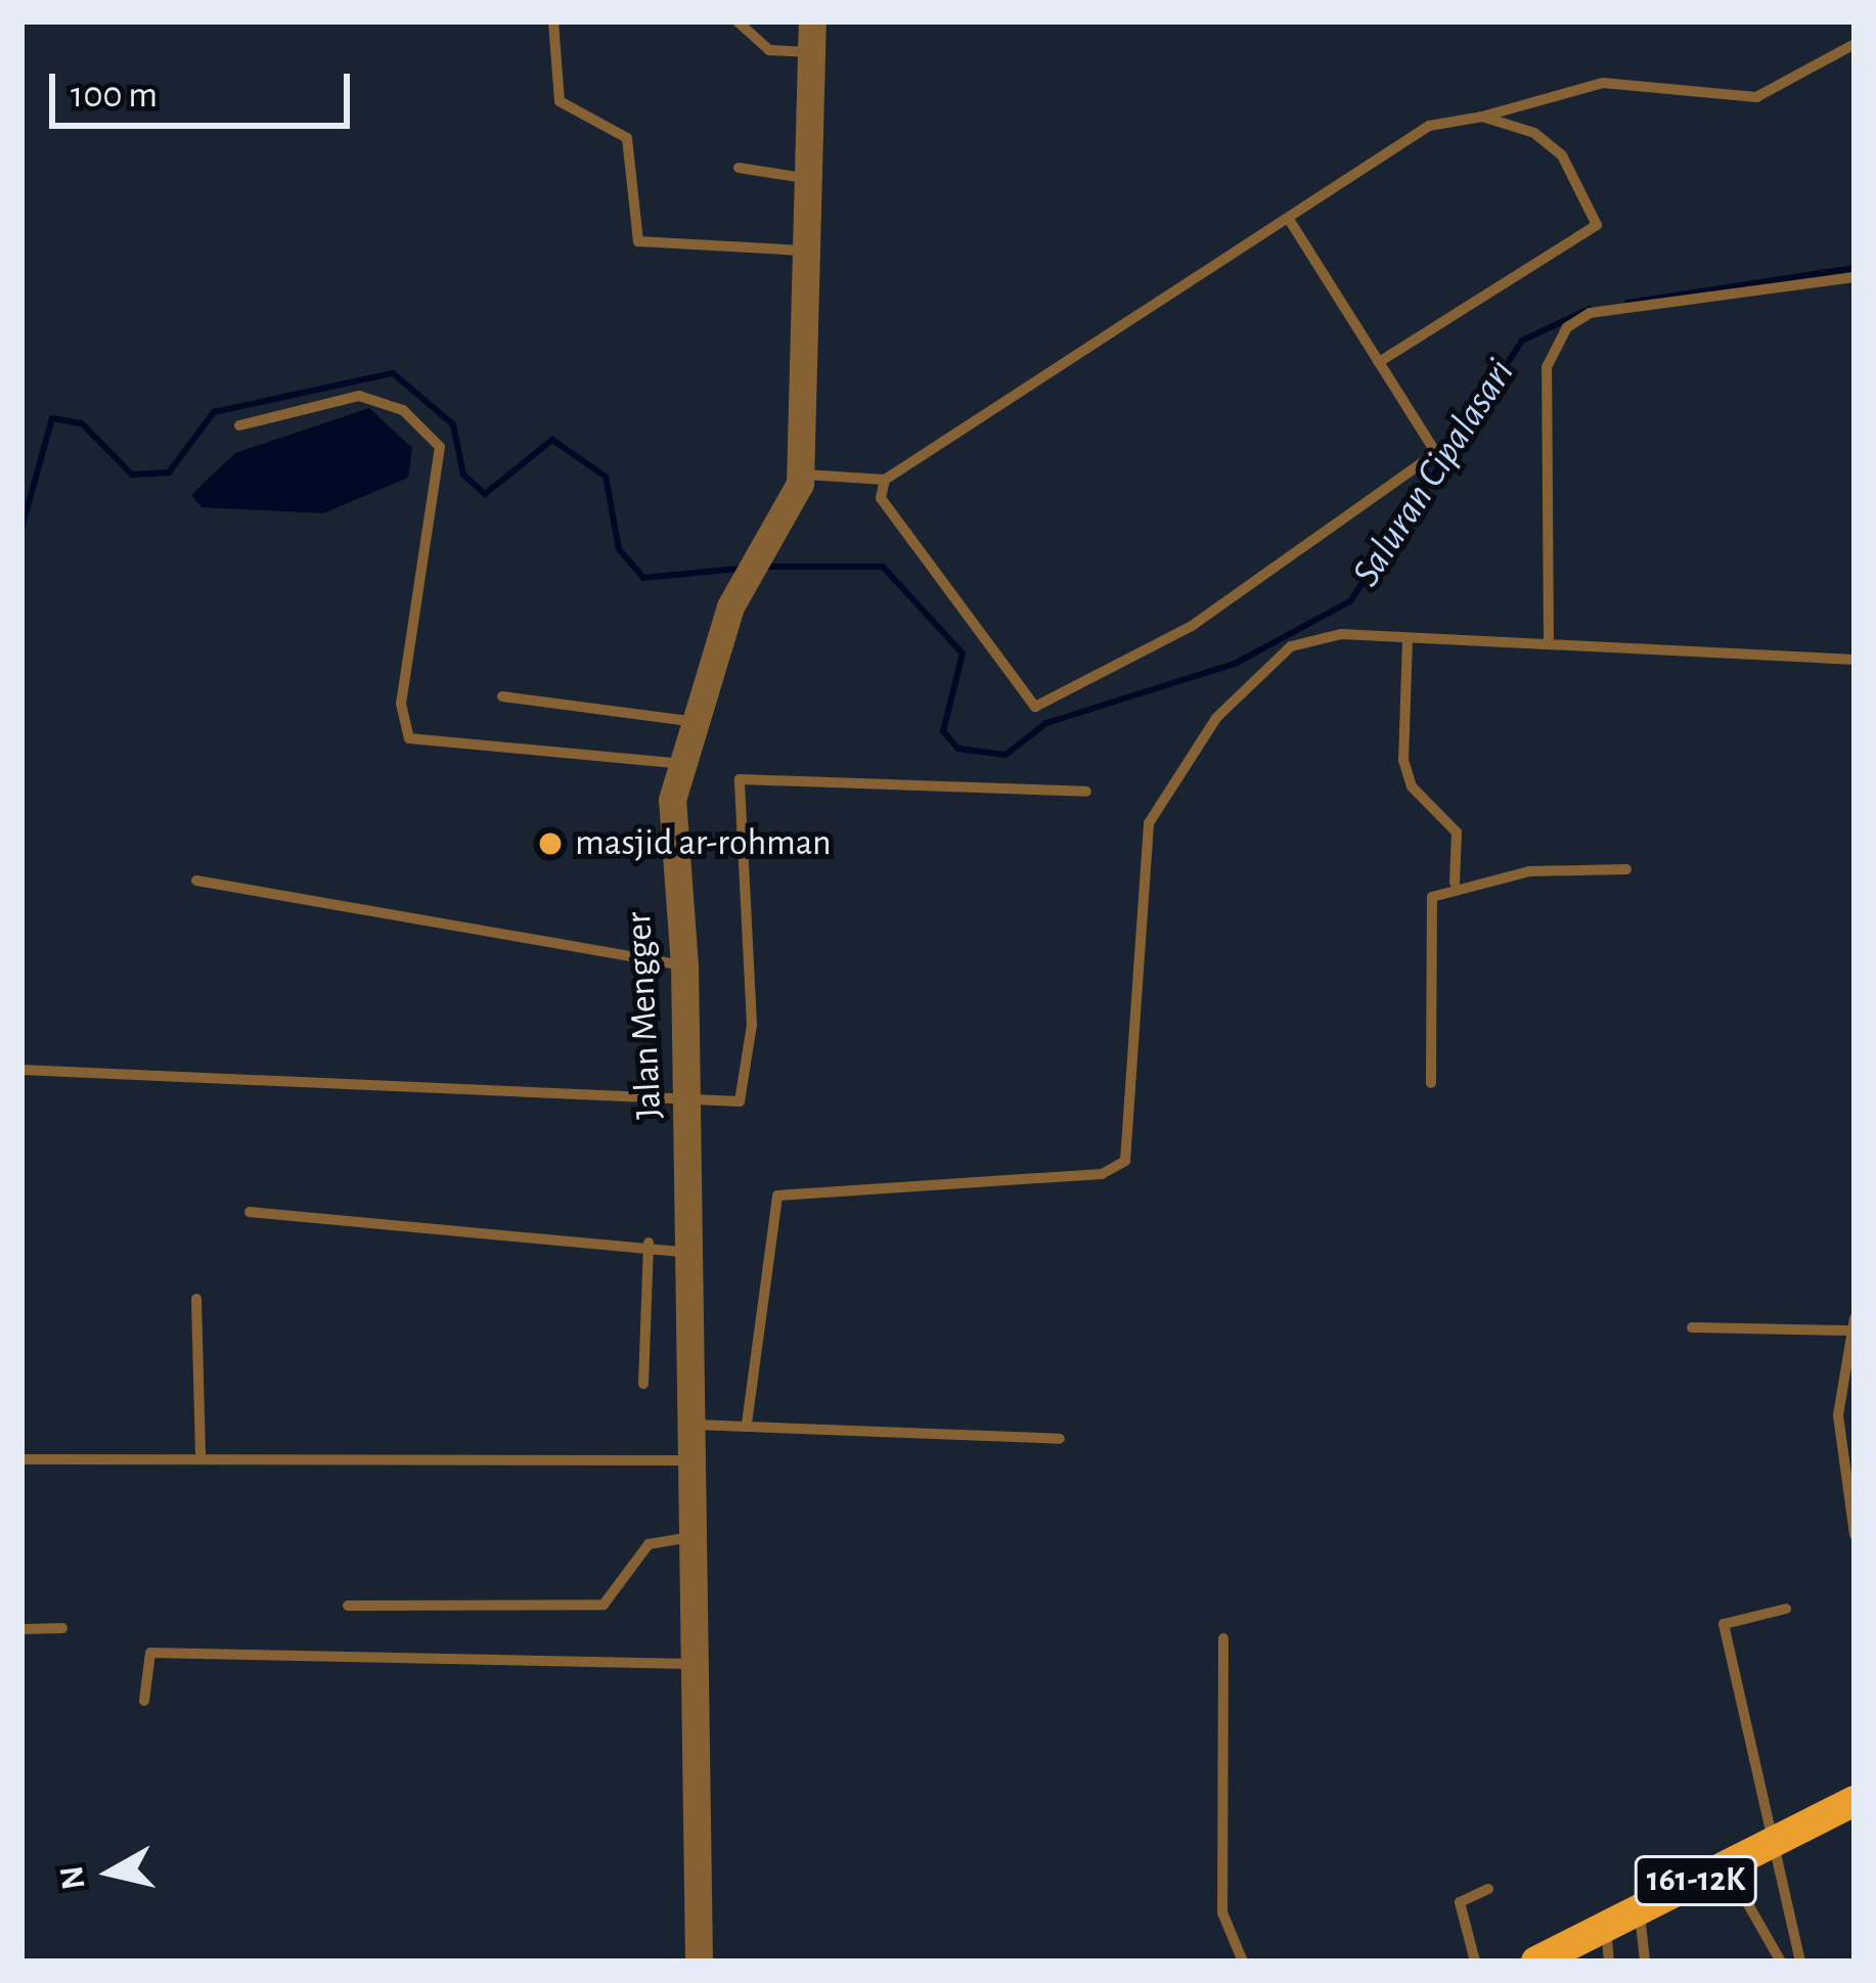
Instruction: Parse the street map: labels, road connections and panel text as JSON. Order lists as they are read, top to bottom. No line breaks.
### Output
{"streets":{"main road":["161-12K"],"street":["Jalan Mengger"]},"water":["Saluran Cipalasari"],"places":["masjid ar-rohman"],"scale_bar":"100 m","north":"left"}
